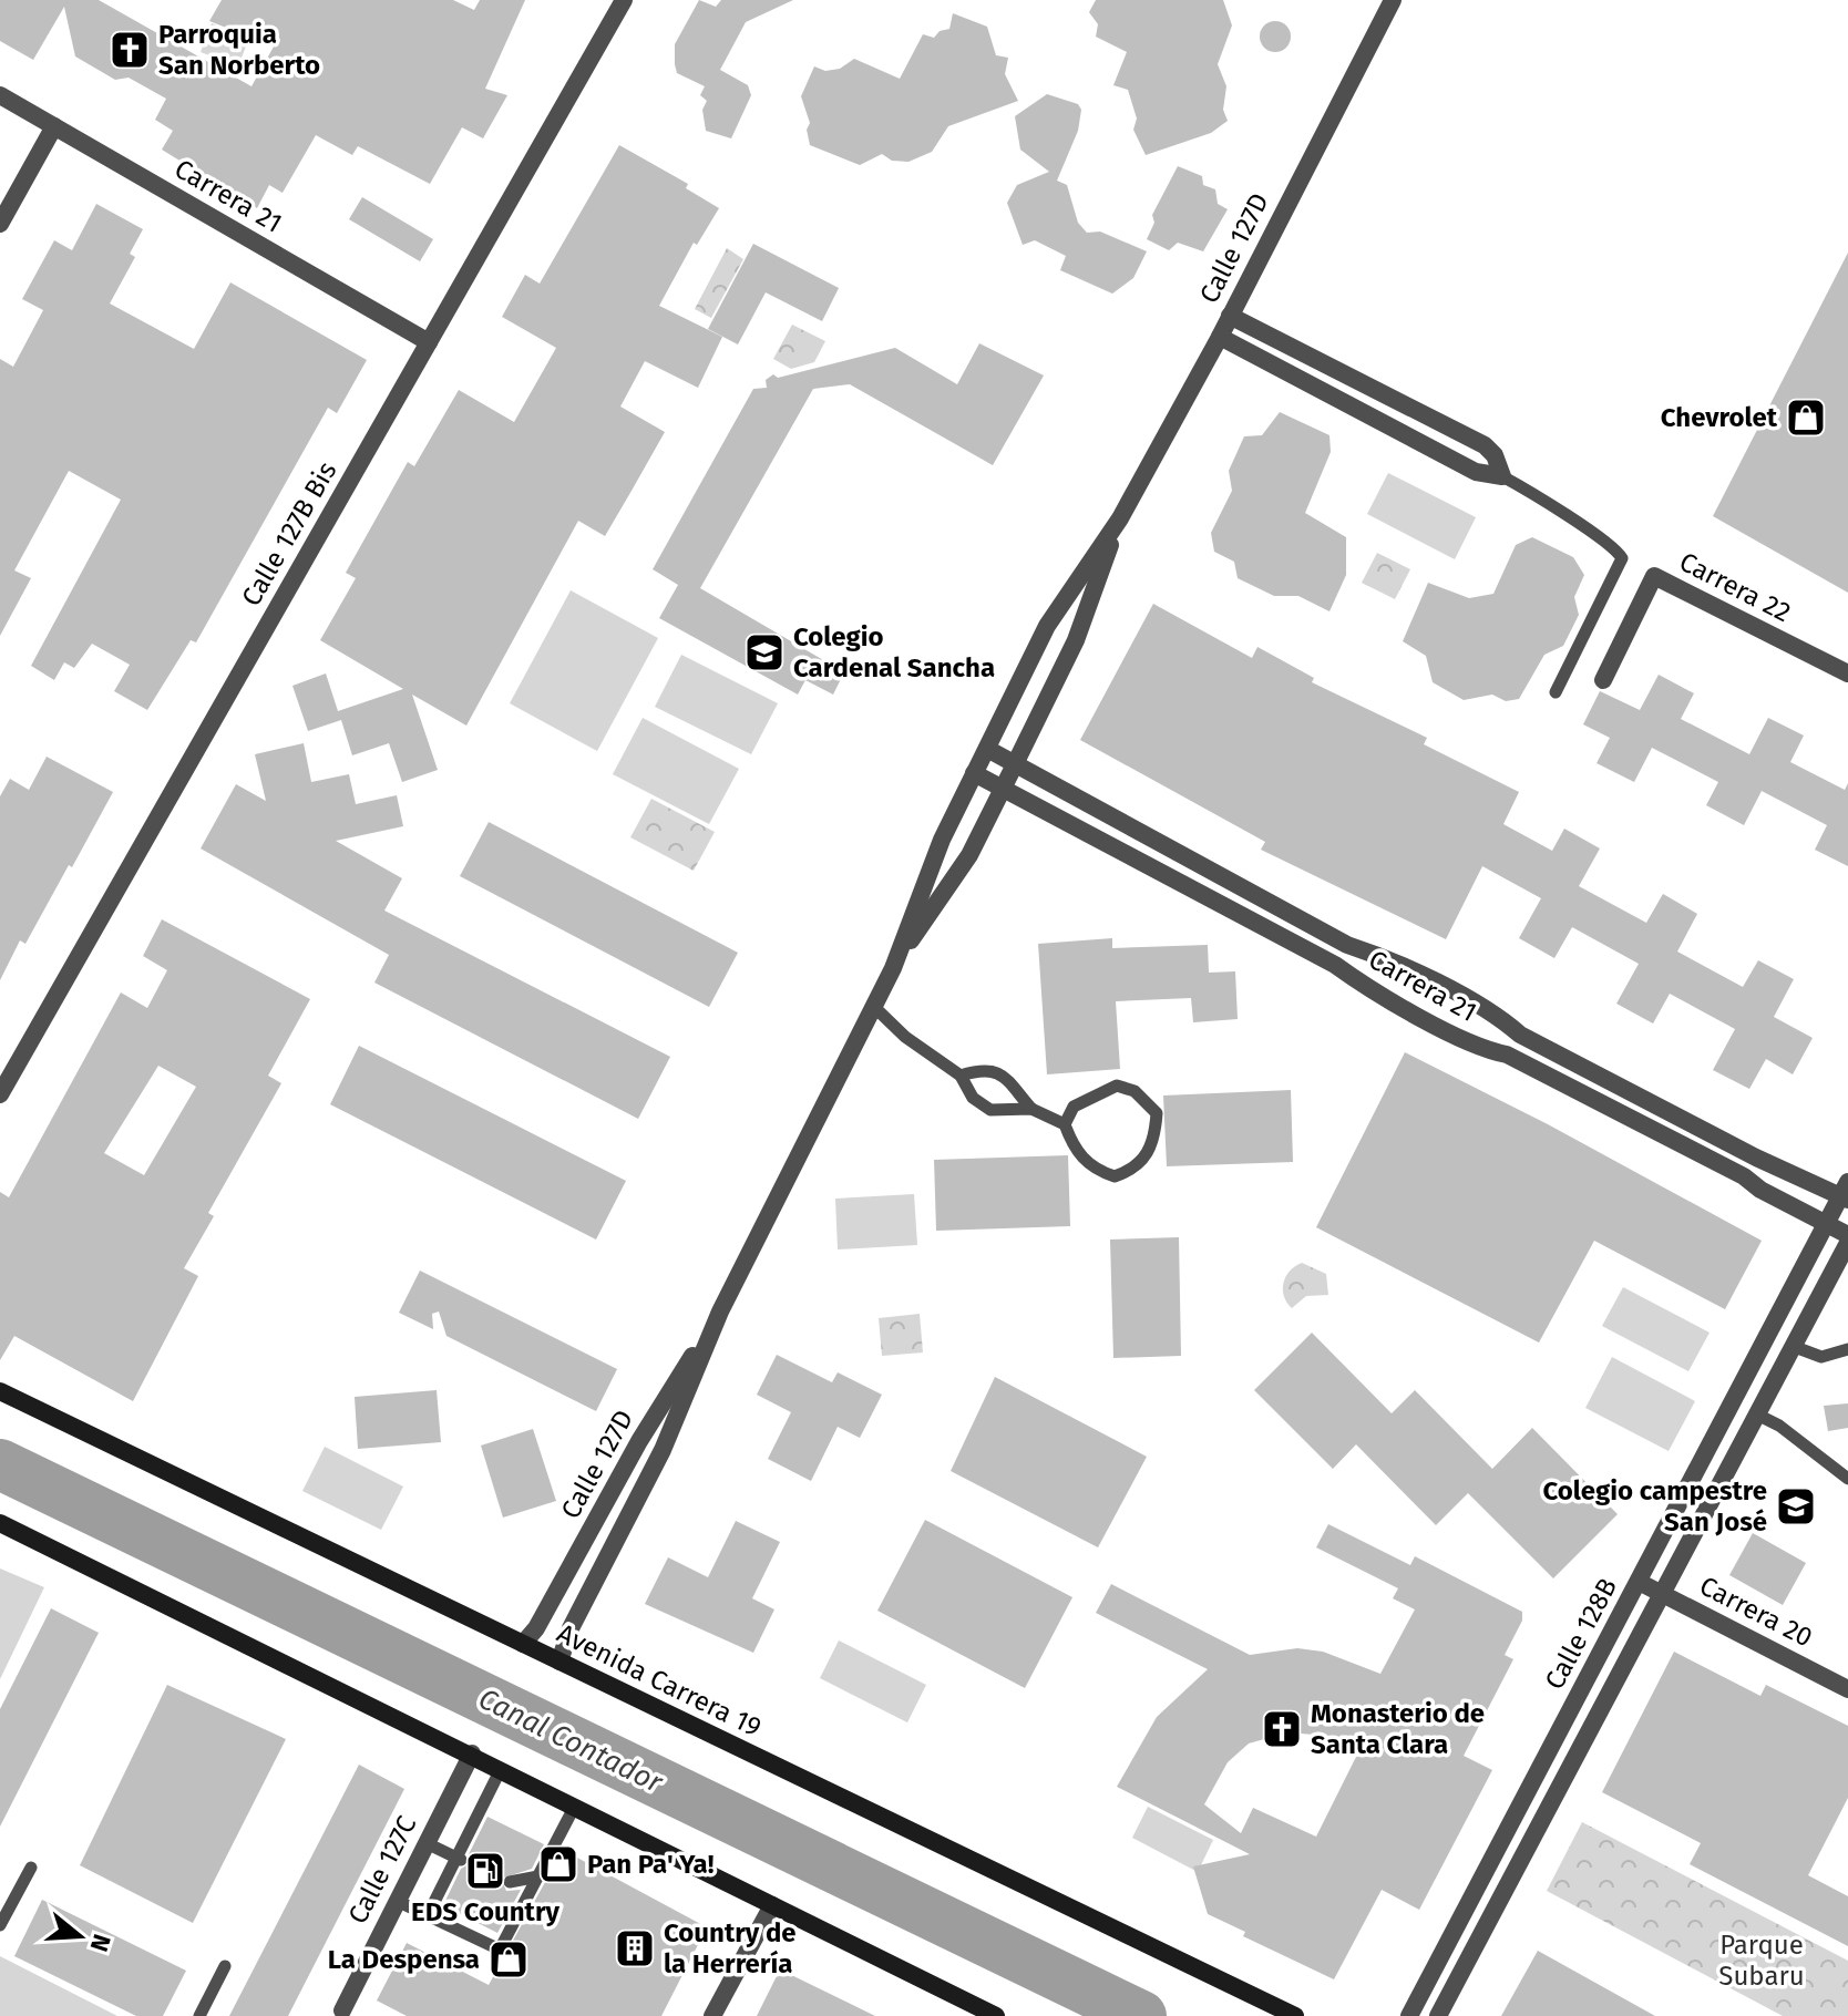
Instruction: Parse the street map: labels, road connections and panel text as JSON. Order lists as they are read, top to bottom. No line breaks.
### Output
{"streets":{"main road":["Avenida Carrera 19"],"street":["Carrera 21","Calle 127D","Calle 127B Bis","Carrera 22","Carrera 20","Calle 128B","Calle 127C"]},"crossings":[["Carrera 21","Calle 127D"],["Carrera 21","Calle 127B Bis"],["Carrera 21","Calle 128B"],["Calle 127D","Avenida Carrera 19"],["Carrera 20","Calle 128B"]],"water":["Canal Contador"],"parks":["Parque Subaru"],"places":{"church":["Parroquia San Norberto","Monasterio de Santa Clara"],"shop":["Chevrolet","Pan Pa' Ya!","La Despensa"],"school or university":["Colegio Cardenal Sancha","Colegio campestre San José"],"fuel station":["EDS Country"],"building":["Country de la Herrería"]},"north":"right"}
